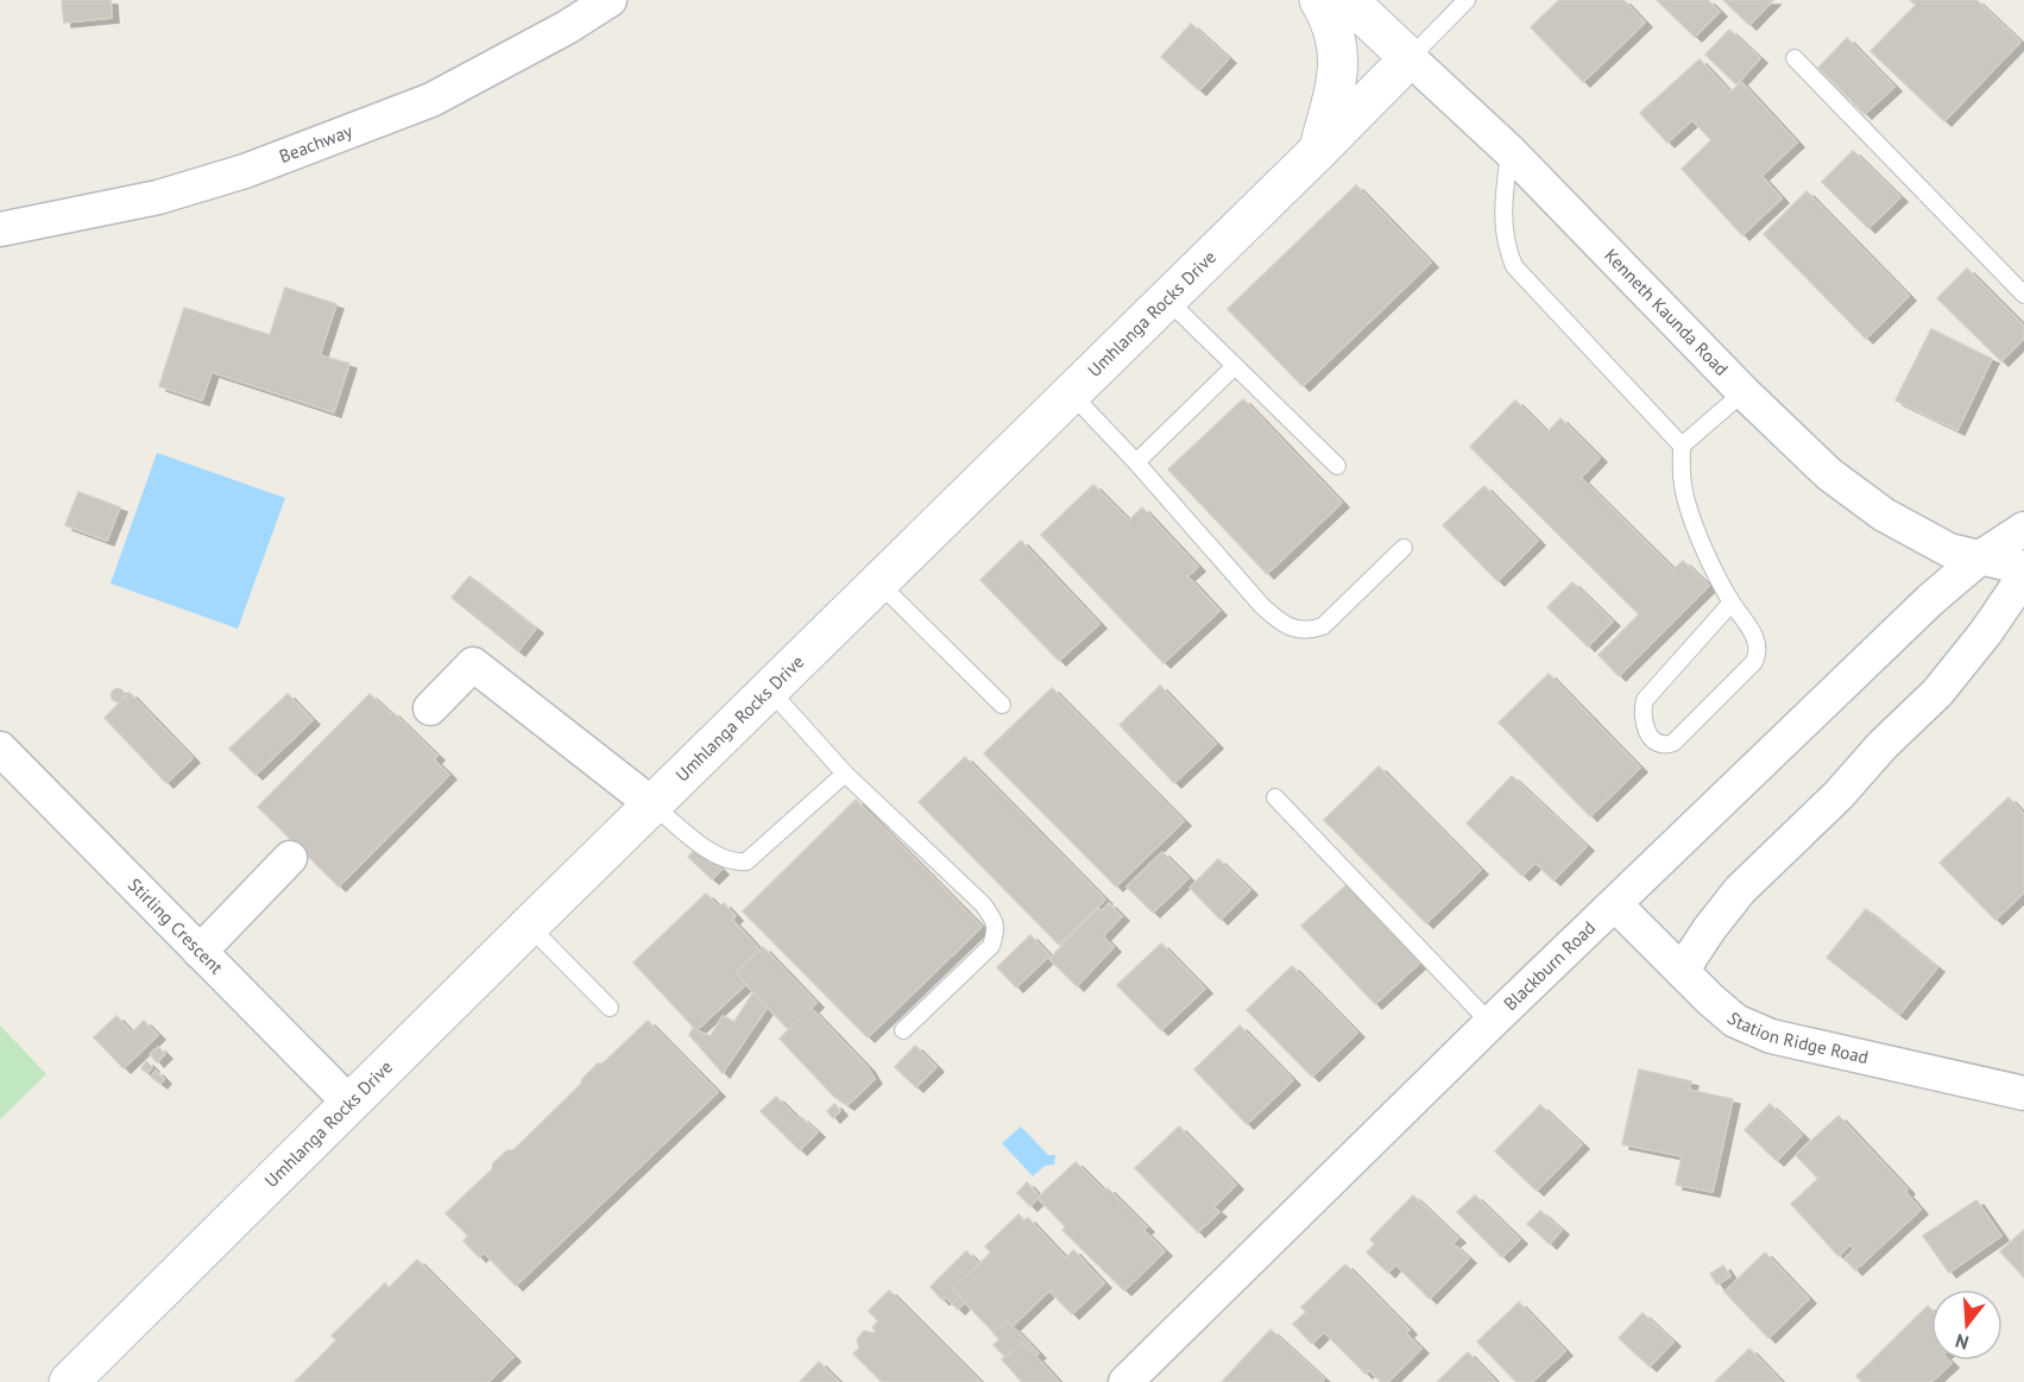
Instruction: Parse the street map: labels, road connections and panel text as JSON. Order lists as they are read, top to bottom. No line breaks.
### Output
{"streets":{"main road":["Kenneth Kaunda Road","Umhlanga Rocks Drive"],"street":["Beachway","Stirling Crescent","Blackburn Road","Station Ridge Road"]},"crossings":[["Kenneth Kaunda Road","Umhlanga Rocks Drive"],["Kenneth Kaunda Road","Blackburn Road"],["Umhlanga Rocks Drive","Stirling Crescent"],["Blackburn Road","Station Ridge Road"]],"north":"bottom"}
